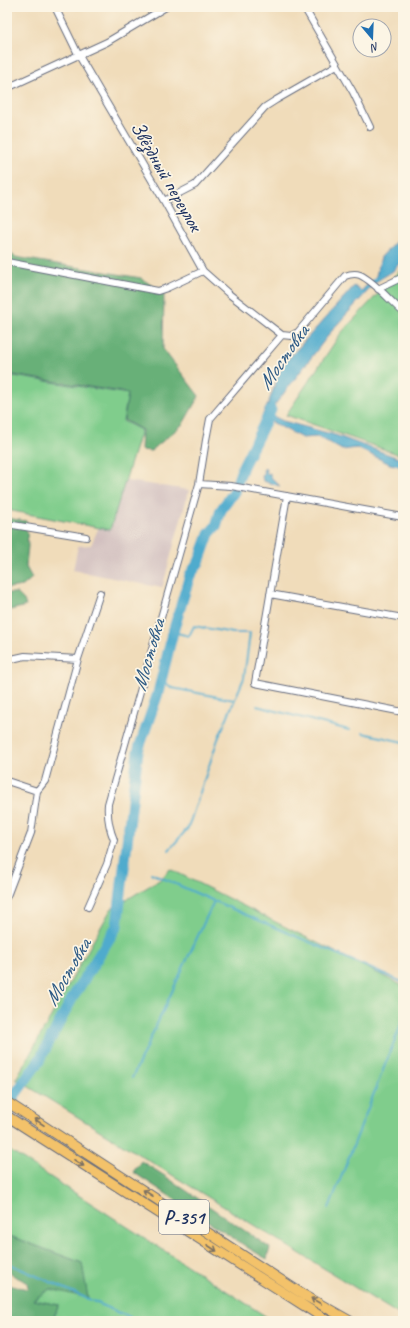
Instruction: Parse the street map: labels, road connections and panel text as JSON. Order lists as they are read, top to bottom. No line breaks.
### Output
{"streets":{"highway":["Р-351"],"street":["Звёздный переулок"]},"water":["Мостовка"],"north":"bottom"}
